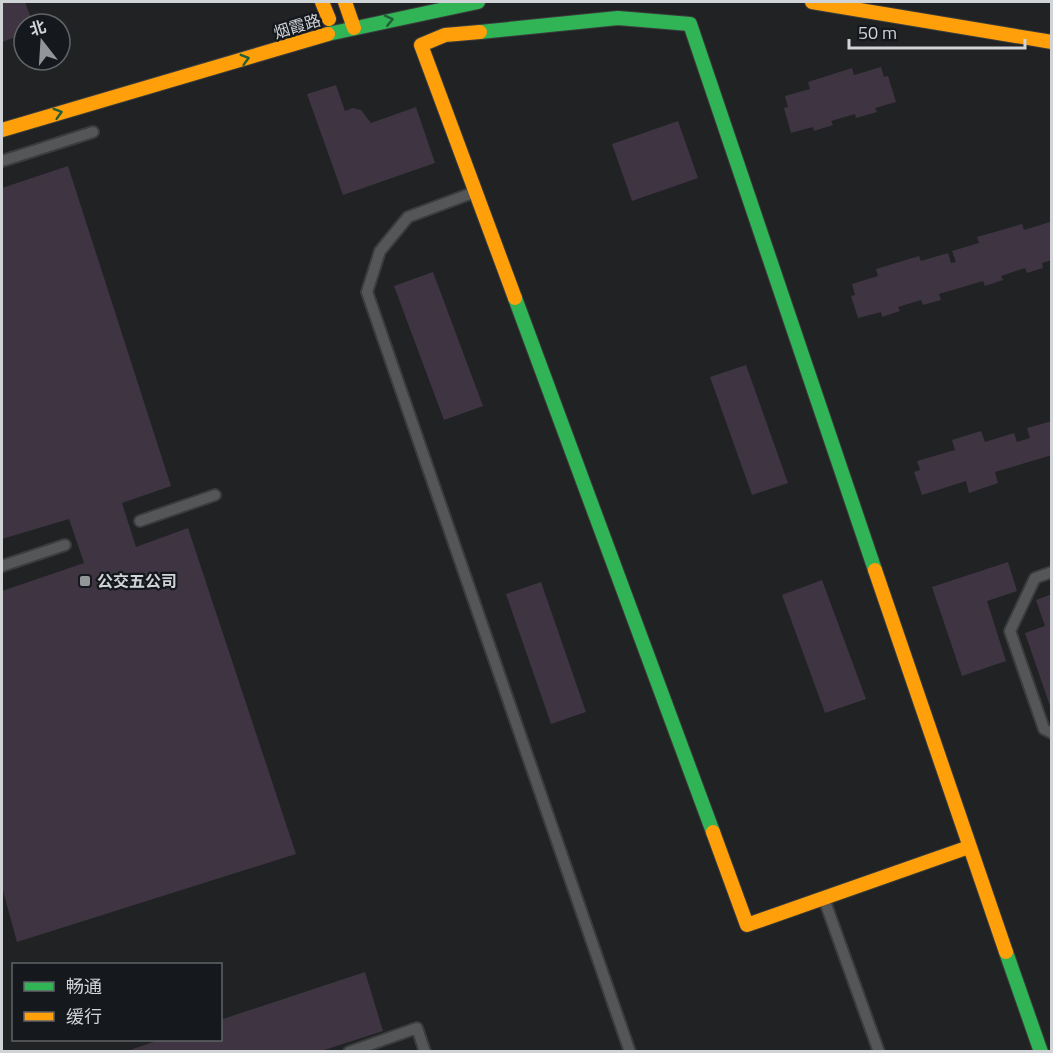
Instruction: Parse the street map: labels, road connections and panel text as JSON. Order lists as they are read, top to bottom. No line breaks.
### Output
{"streets":{"street":["烟霞路"]},"places":{"transit":["公交五公司"]},"legend":["畅通","缓行"],"scale_bar":"50 m","north":"top"}
